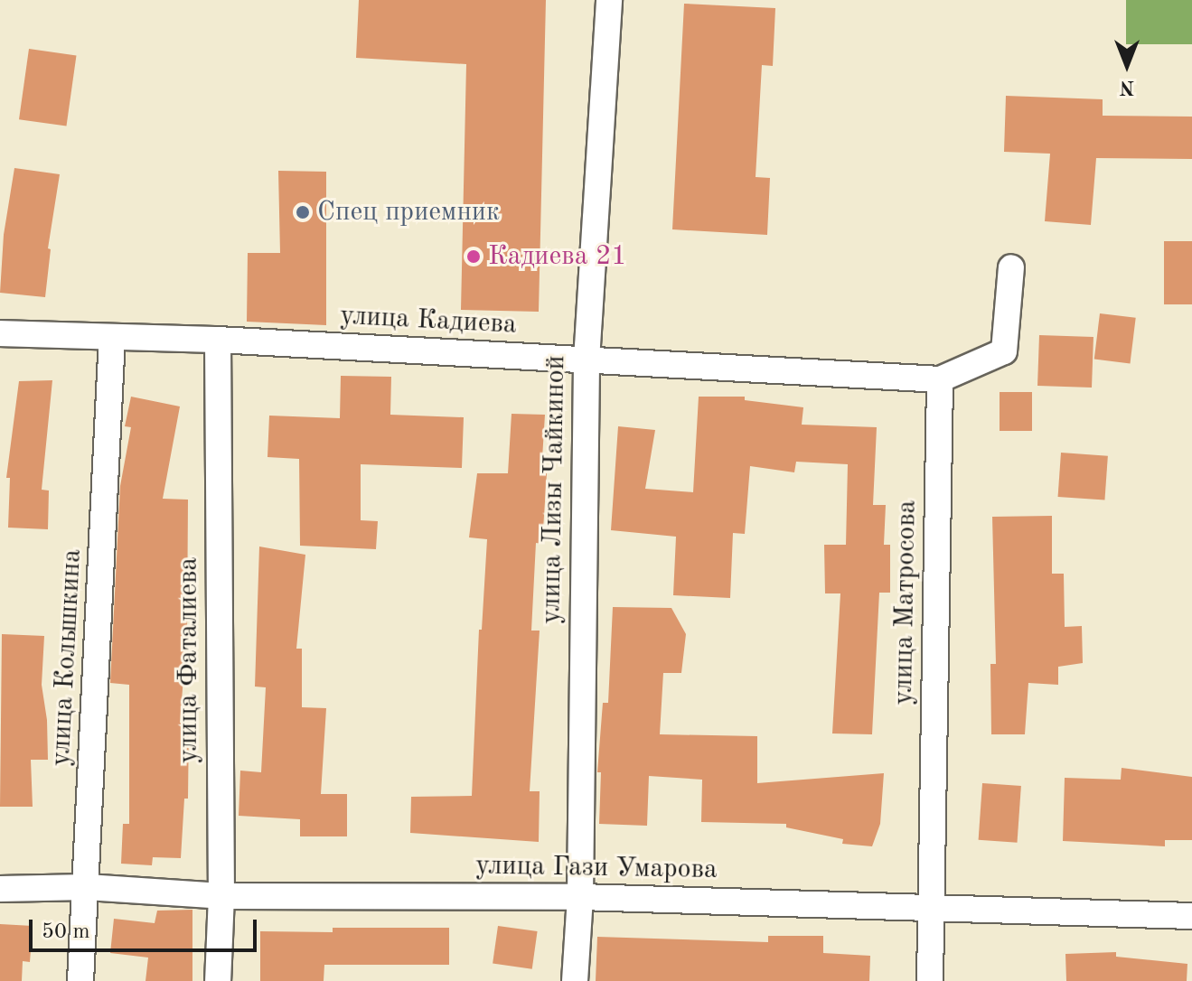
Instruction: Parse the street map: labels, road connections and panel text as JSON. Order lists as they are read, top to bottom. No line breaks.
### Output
{"streets":{"street":["улица Кадиева","улица Лизы Чайкиной","улица Матросова","улица Колышкина","улица Фаталиева","улица Гази Умарова"]},"crossings":[["улица Кадиева","улица Лизы Чайкиной"],["улица Кадиева","улица Матросова"],["улица Кадиева","улица Колышкина"],["улица Кадиева","улица Фаталиева"],["улица Лизы Чайкиной","улица Гази Умарова"],["улица Матросова","улица Гази Умарова"],["улица Колышкина","улица Гази Умарова"],["улица Фаталиева","улица Гази Умарова"]],"places":["Спец приемник","Кадиева 21"],"scale_bar":"50 m","north":"bottom"}
